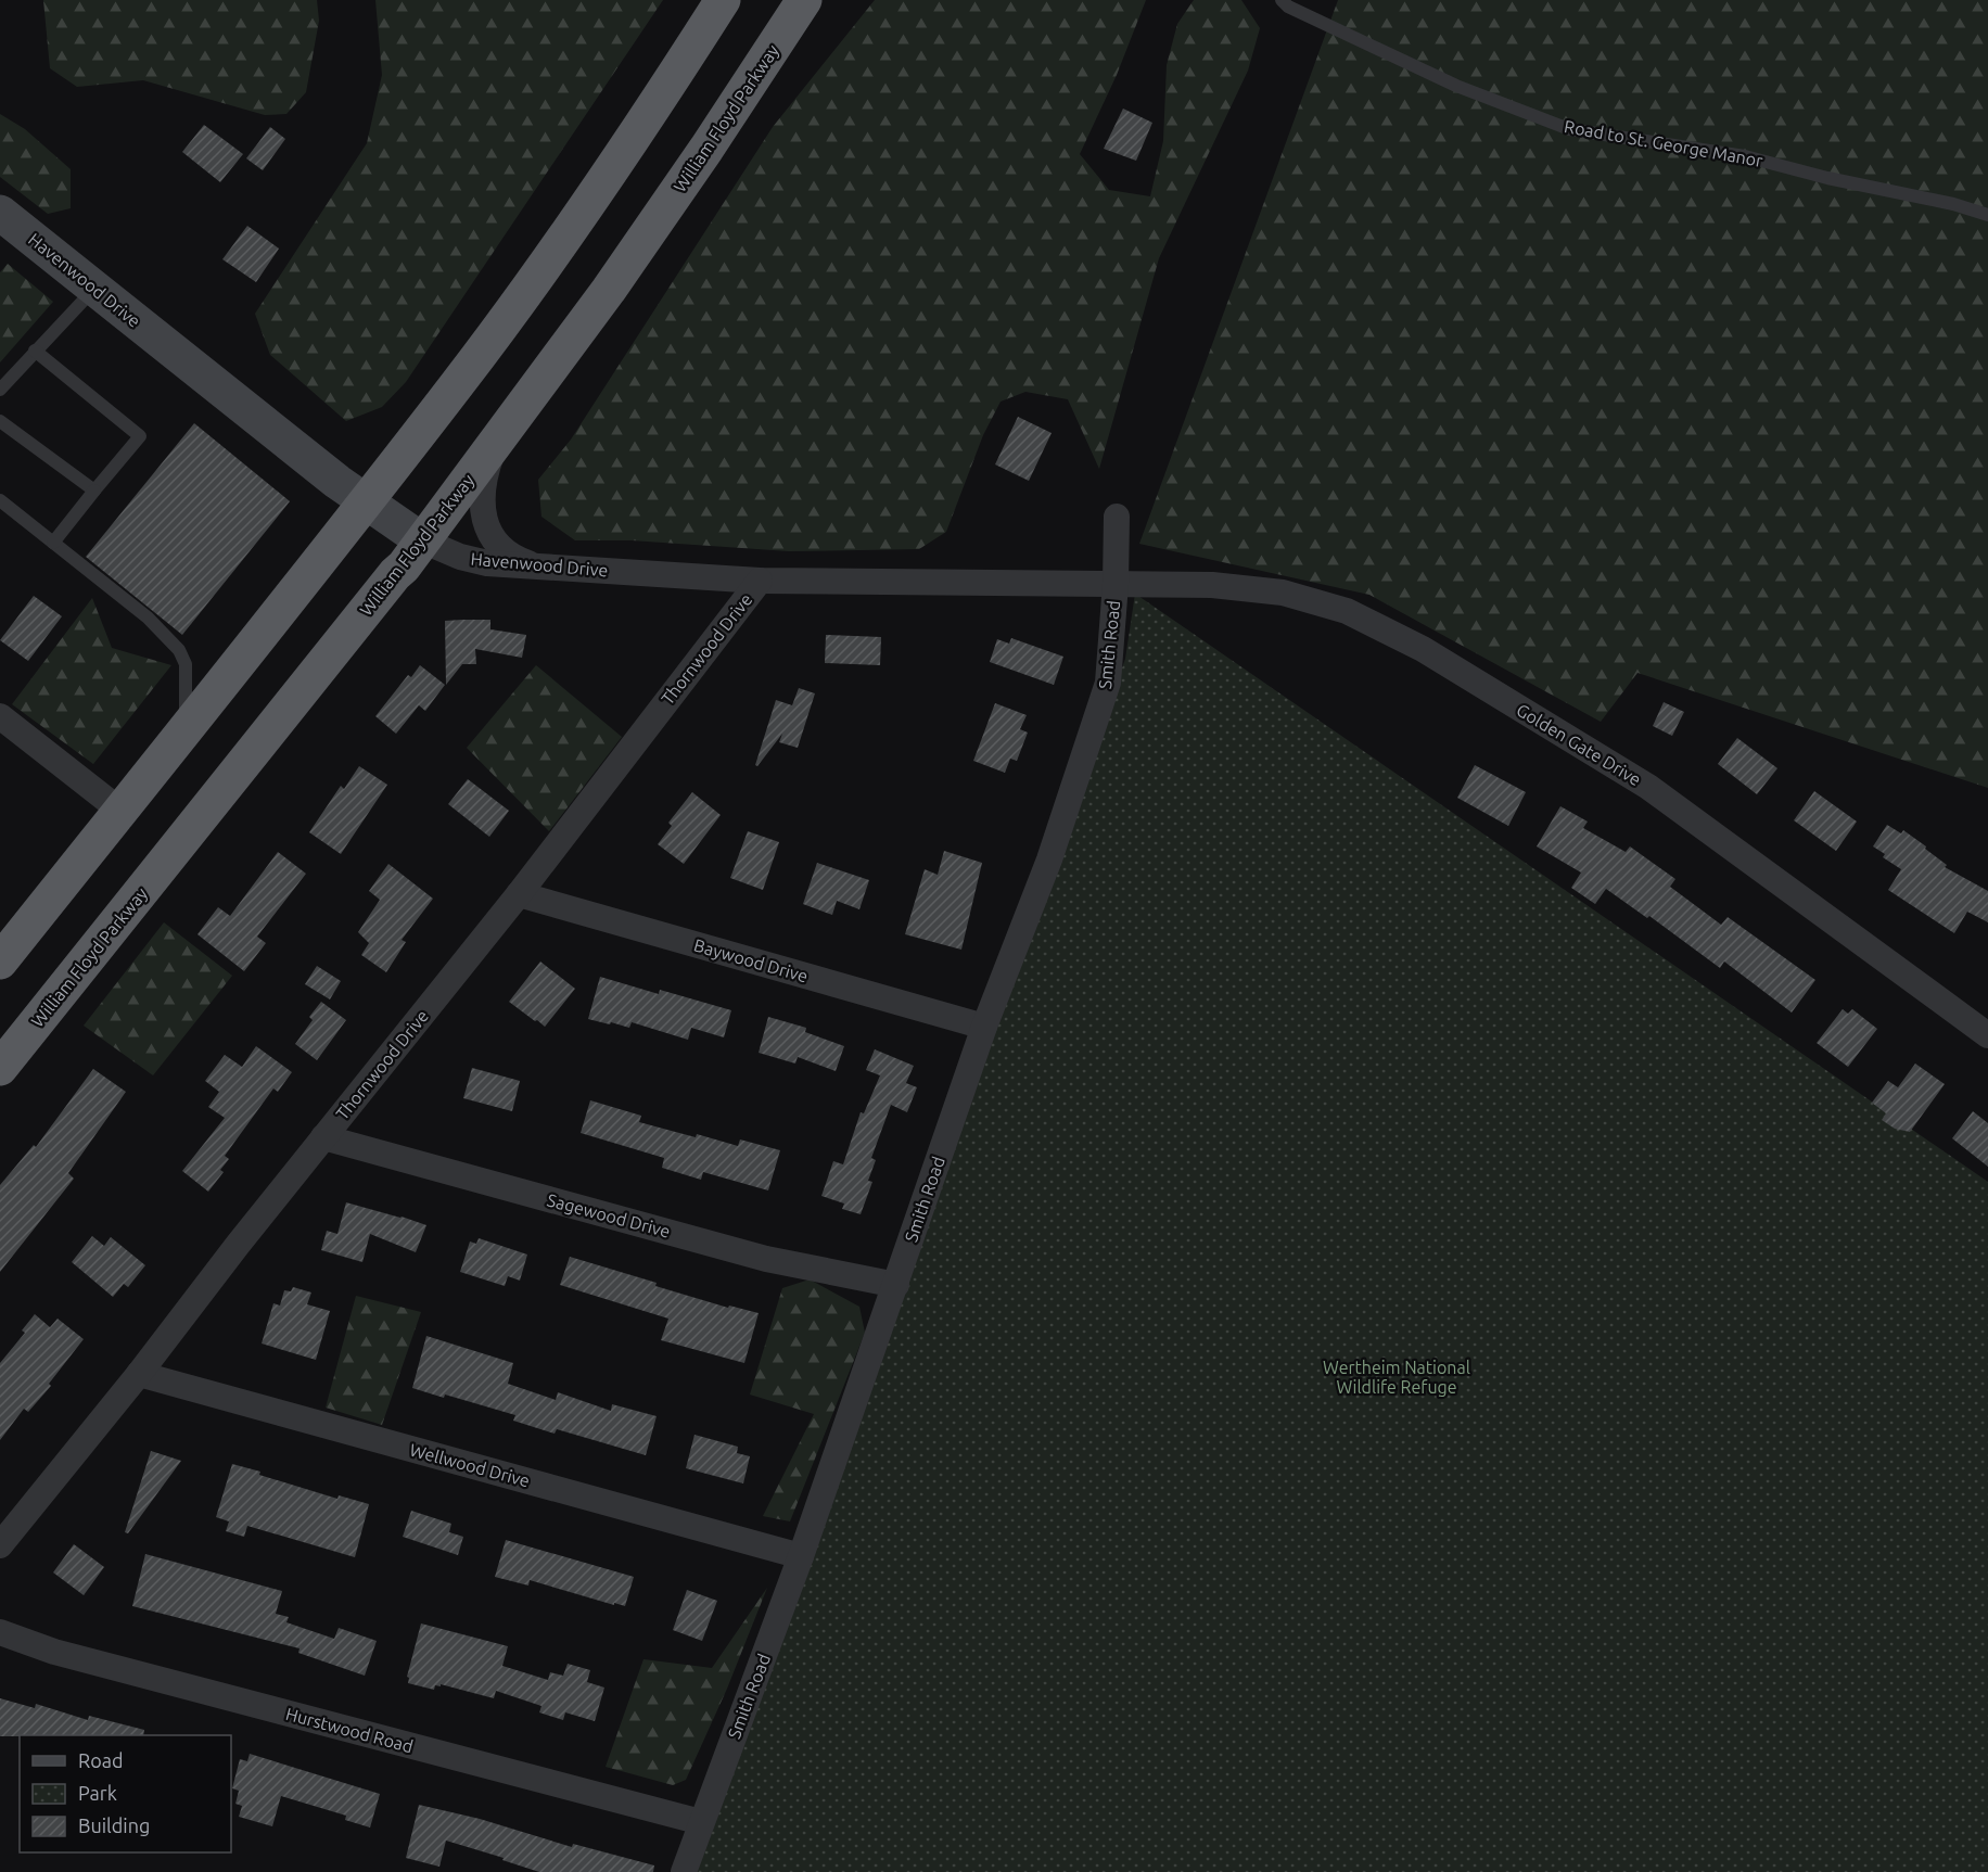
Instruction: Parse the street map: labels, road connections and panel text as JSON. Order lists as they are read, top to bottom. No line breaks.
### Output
{"streets":{"highway":["William Floyd Parkway"],"main road":["Havenwood Drive"],"street":["Smith Road","Thornwood Drive","Golden Gate Drive","Baywood Drive","Sagewood Drive","Wellwood Drive","Hurstwood Road"],"lane":["Road to St. George Manor"]},"crossings":[["William Floyd Parkway","Havenwood Drive"],["Havenwood Drive","Smith Road"],["Havenwood Drive","Thornwood Drive"],["Havenwood Drive","Golden Gate Drive"],["Smith Road","Golden Gate Drive"],["Smith Road","Baywood Drive"],["Smith Road","Sagewood Drive"],["Smith Road","Wellwood Drive"],["Smith Road","Hurstwood Road"],["Thornwood Drive","Baywood Drive"],["Thornwood Drive","Sagewood Drive"],["Thornwood Drive","Wellwood Drive"]],"parks":["Wertheim National Wildlife Refuge"],"legend":["Road","Park","Building"]}
